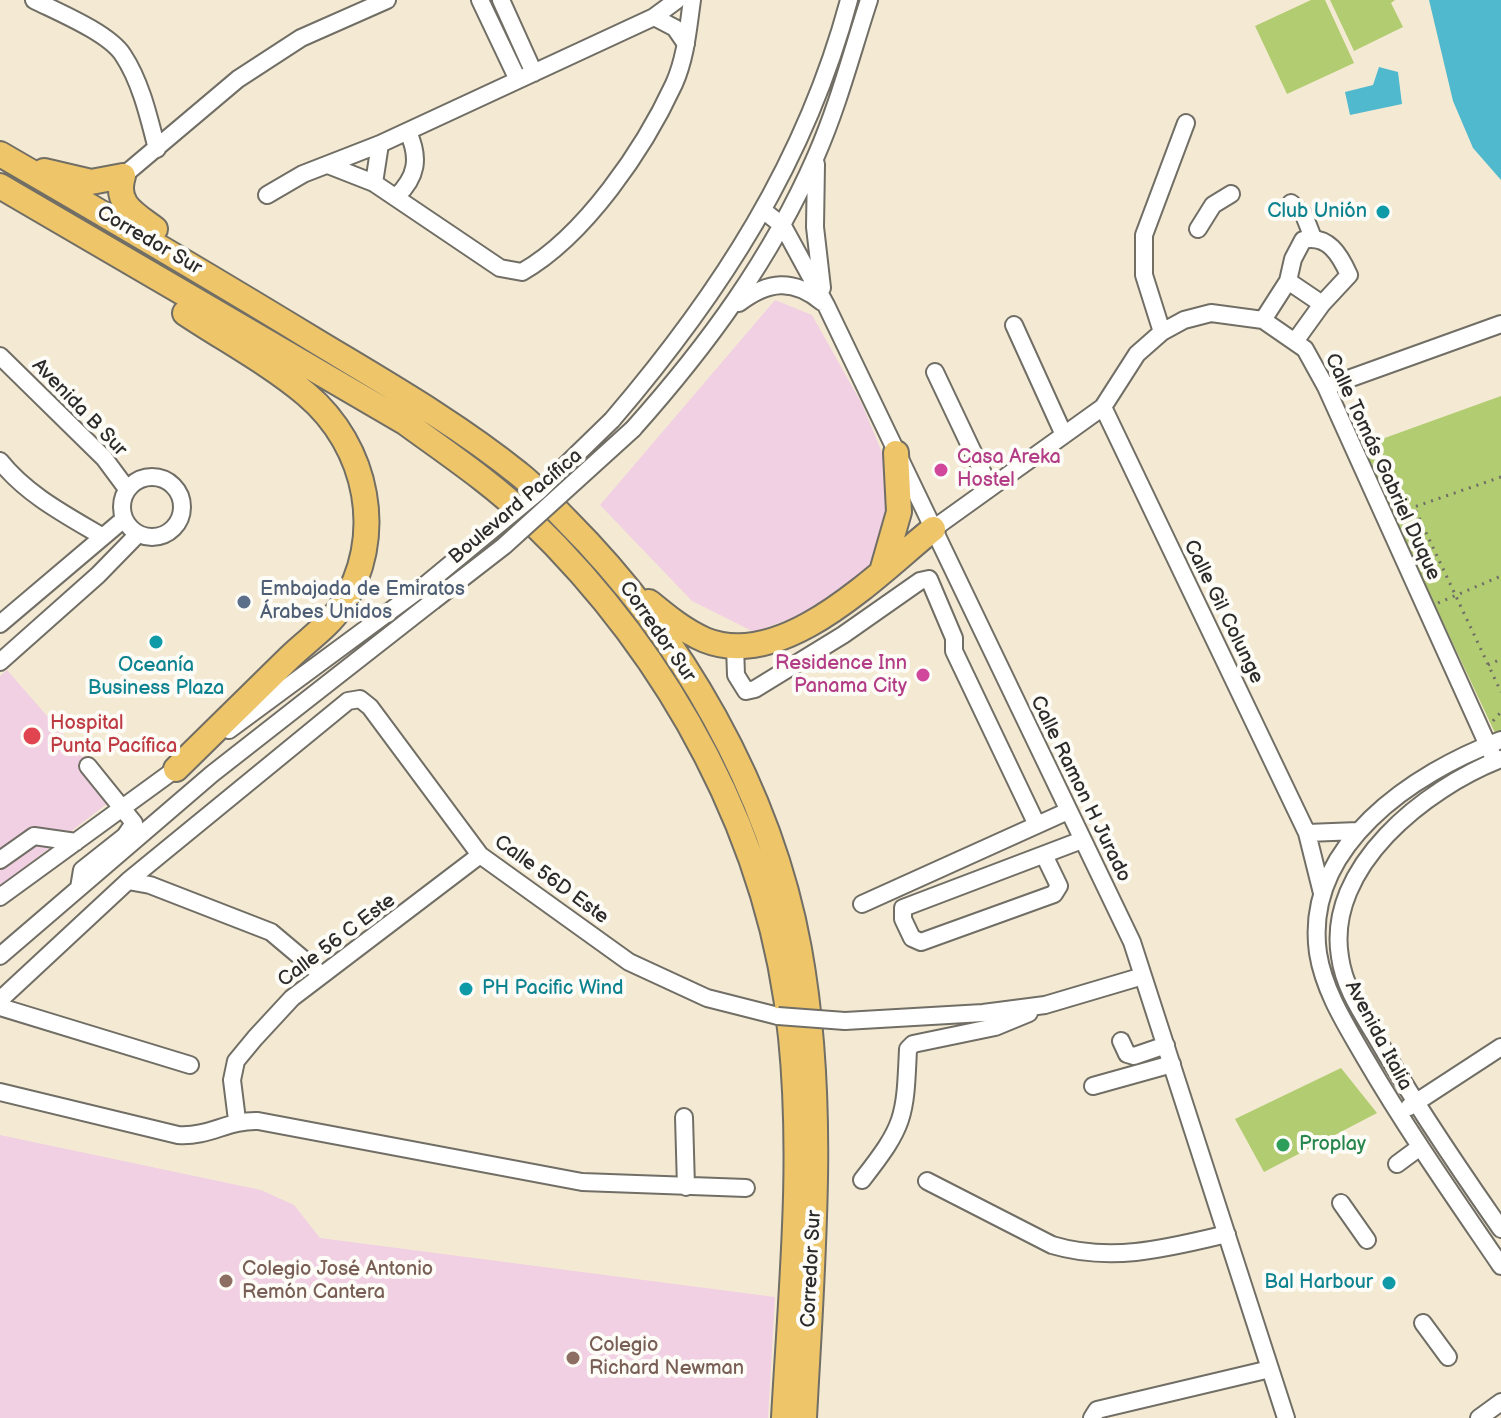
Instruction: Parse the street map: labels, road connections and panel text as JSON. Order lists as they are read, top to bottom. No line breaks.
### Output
{"streets":{"highway":["Corredor Sur"],"street":["Avenida B Sur","Calle Tomás Gabriel Duque","Boulevard Pacífica","Calle Gil Colunge","Calle Ramon H Jurado","Calle 56D Este","Calle 56 C Este","Avenida Italia"]},"crossings":[["Calle Tomás Gabriel Duque","Calle Gil Colunge"],["Calle Tomás Gabriel Duque","Calle Ramon H Jurado"],["Calle Tomás Gabriel Duque","Avenida Italia"],["Boulevard Pacífica","Calle Ramon H Jurado"],["Calle Gil Colunge","Avenida Italia"],["Calle 56D Este","Calle 56 C Este"]],"places":["Club Unión","Casa Areka Hostel","Embajada de Emiratos Árabes Unidos","Oceanía Business Plaza","Residence Inn Panama City","Hospital Punta Pacífica","PH Pacific Wind","Proplay","Colegio José Antonio Remón Cantera","Bal Harbour","Colegio Richard Newman"]}
